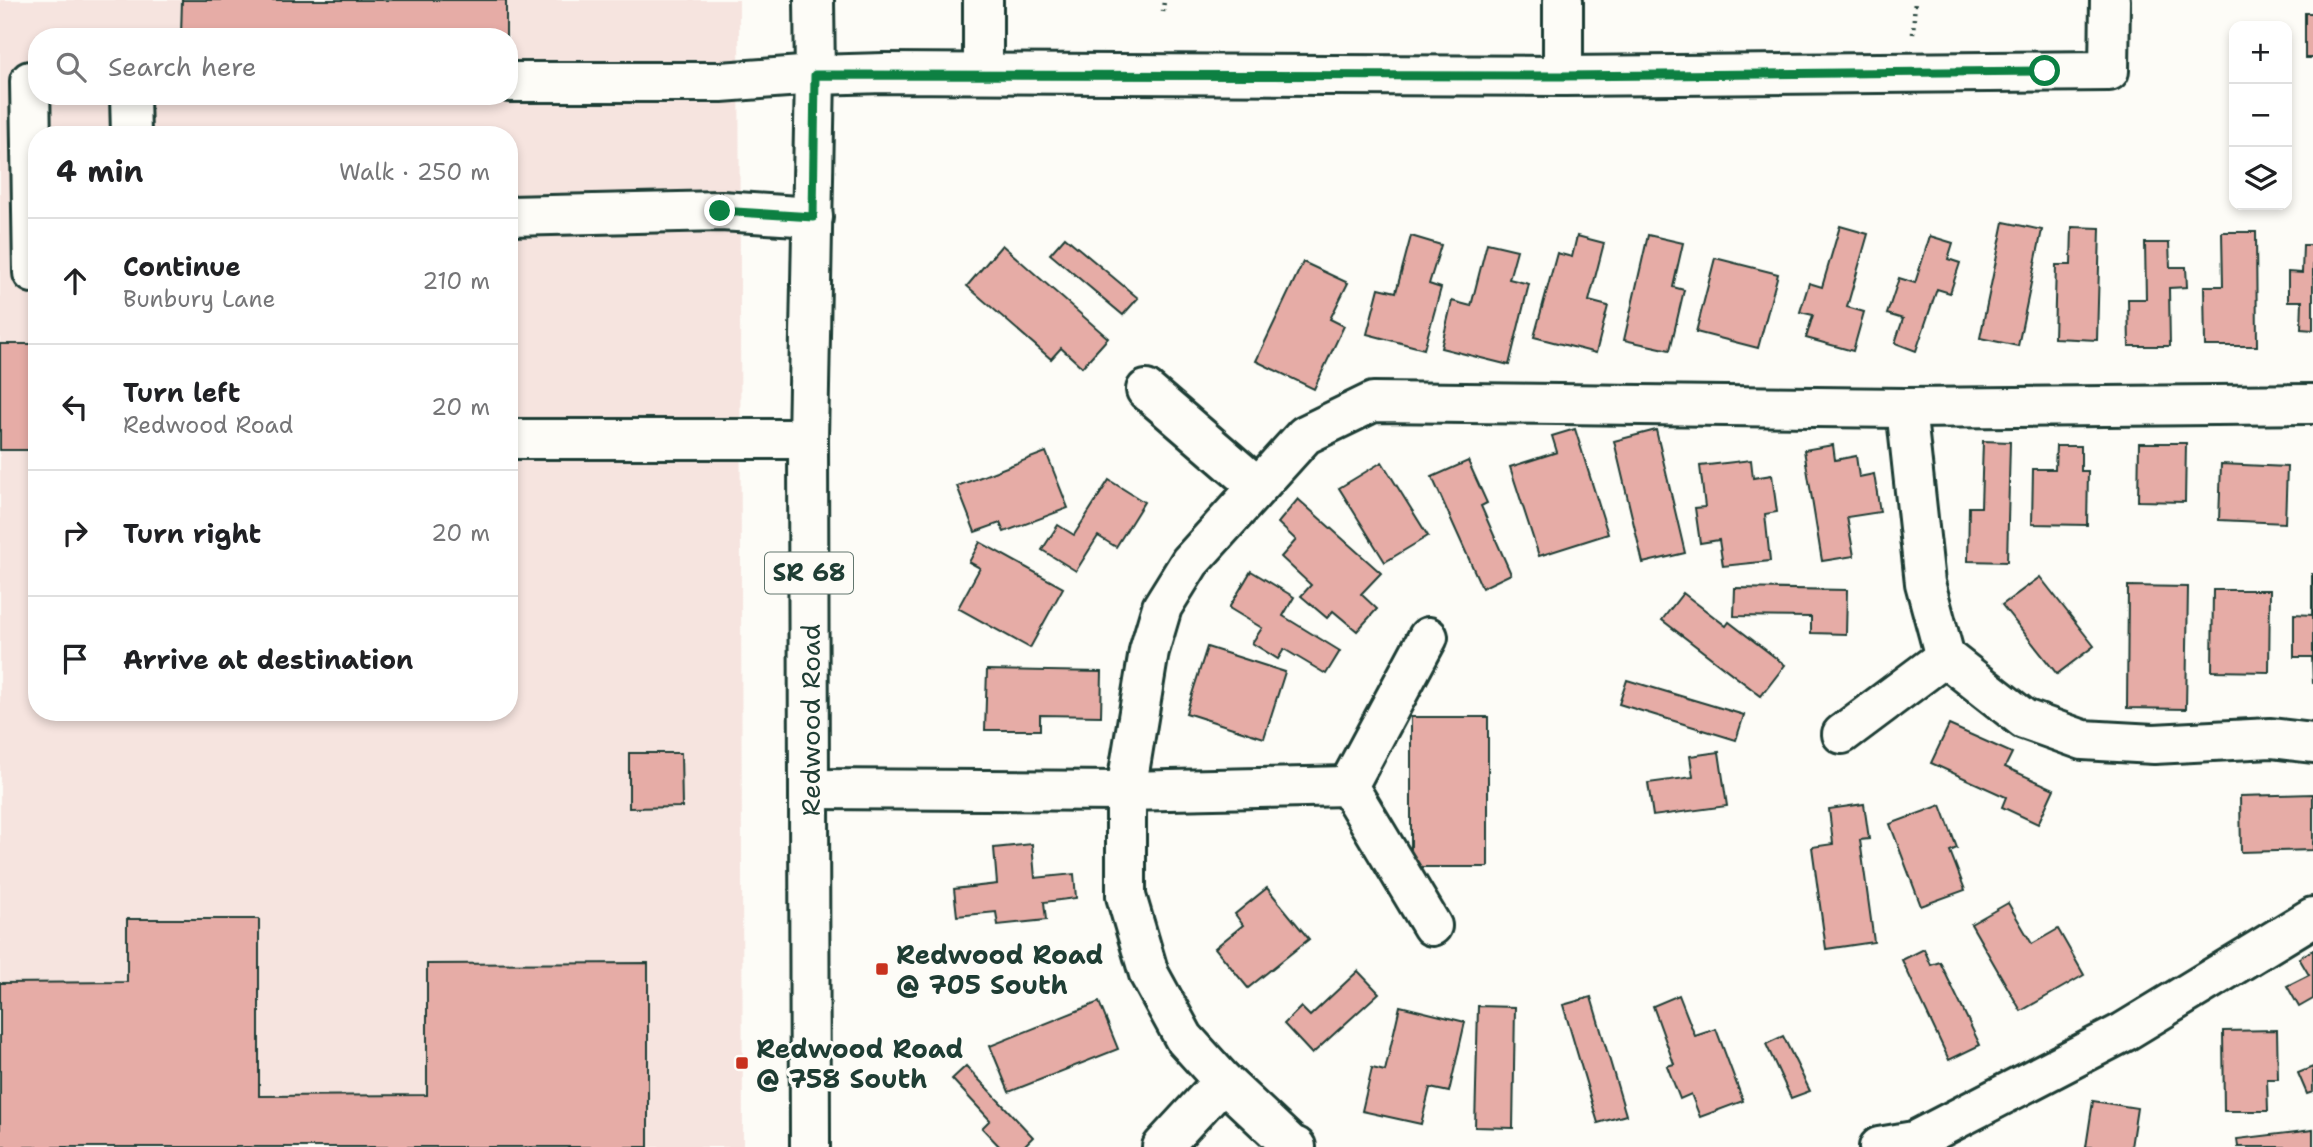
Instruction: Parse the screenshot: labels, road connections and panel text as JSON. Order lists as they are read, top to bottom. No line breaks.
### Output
{"streets":{"street":["SR 68","Redwood Road"]},"places":{"transit":["Redwood Road @ 705 South","Redwood Road @ 758 South"]},"page":{"map_buttons":["+","−"],"search":"Search here","heading":["4 min","Walk · 250 m"],"list":[["Continue","Bunbury Lane","210 m"],["Turn left","Redwood Road","20 m"],["Turn right","20 m"],"Arrive at destination"]}}
